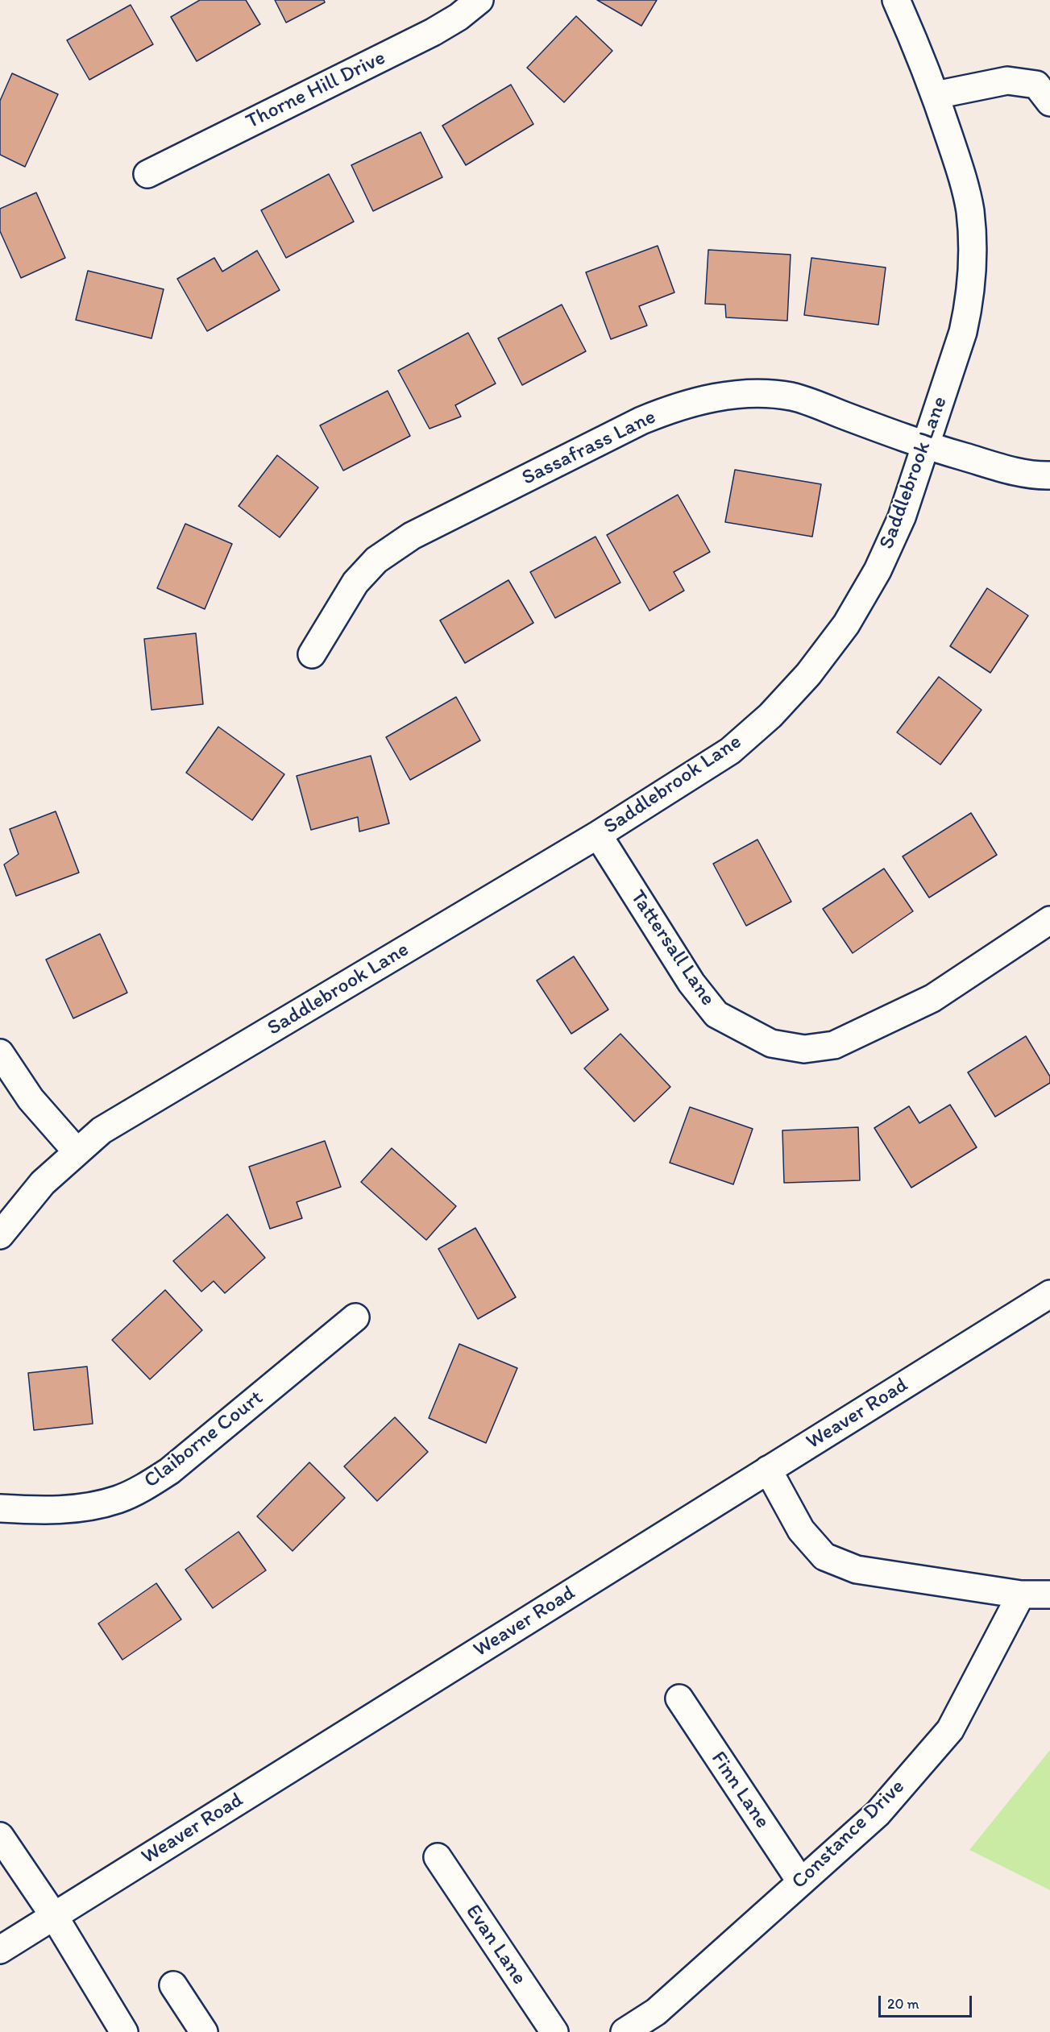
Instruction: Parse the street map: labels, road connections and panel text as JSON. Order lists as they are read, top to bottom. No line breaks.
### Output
{"streets":{"street":["Thorne Hill Drive","Sassafrass Lane","Saddlebrook Lane","Tattersall Lane","Weaver Road","Claiborne Court","Finn Lane","Constance Drive","Evan Lane"]},"crossings":[["Sassafrass Lane","Saddlebrook Lane"],["Saddlebrook Lane","Tattersall Lane"],["Finn Lane","Constance Drive"]],"scale_bar":"20 m"}
